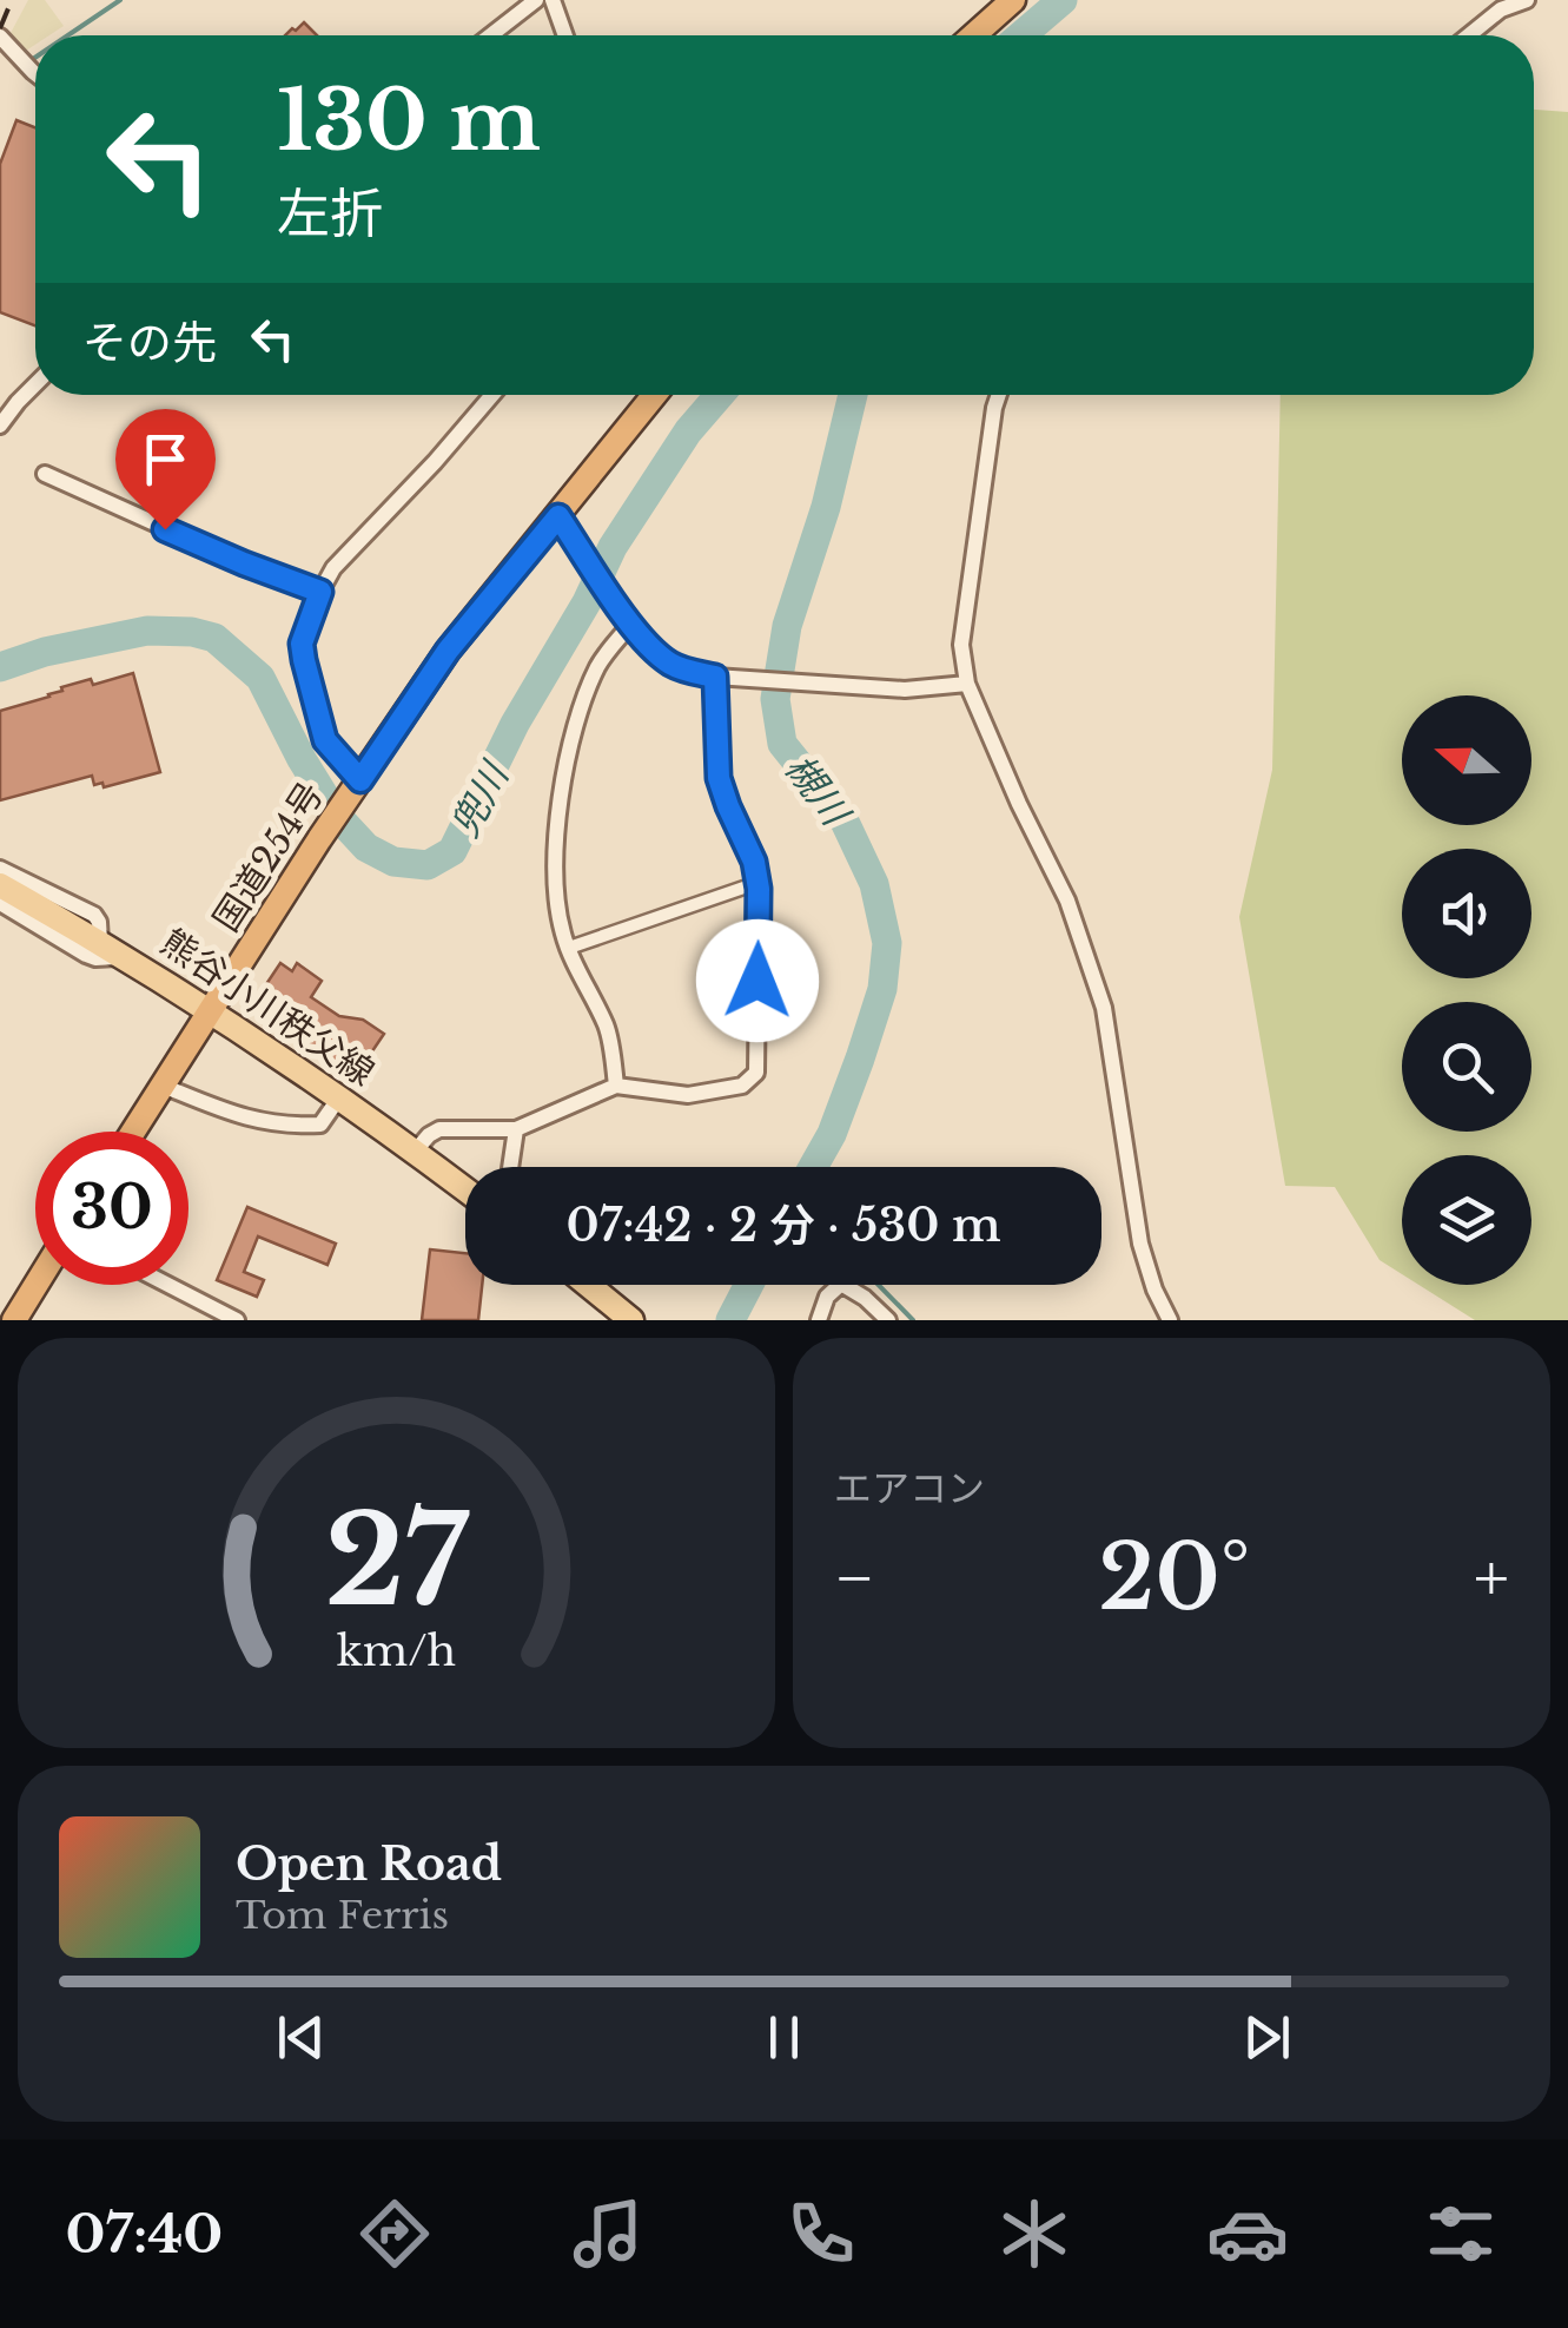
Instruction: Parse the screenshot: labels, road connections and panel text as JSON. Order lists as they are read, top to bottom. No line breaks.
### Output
{"streets":{"highway":["国道254号"],"main road":["熊谷小川秩父線"]},"crossings":[["国道254号","熊谷小川秩父線"]],"water":["槻川","兜川"],"north":"left","page":{"turn":["130 m","左折"],"then":"その先","limit":"30","trip":"07:42 · 2 分 · 530 m","tile":"エアコン","heat":["−","20°","+"],"song":["Open Road","Tom Ferris"],"tabs":"07:40","gauge":["27","km/h"]}}
